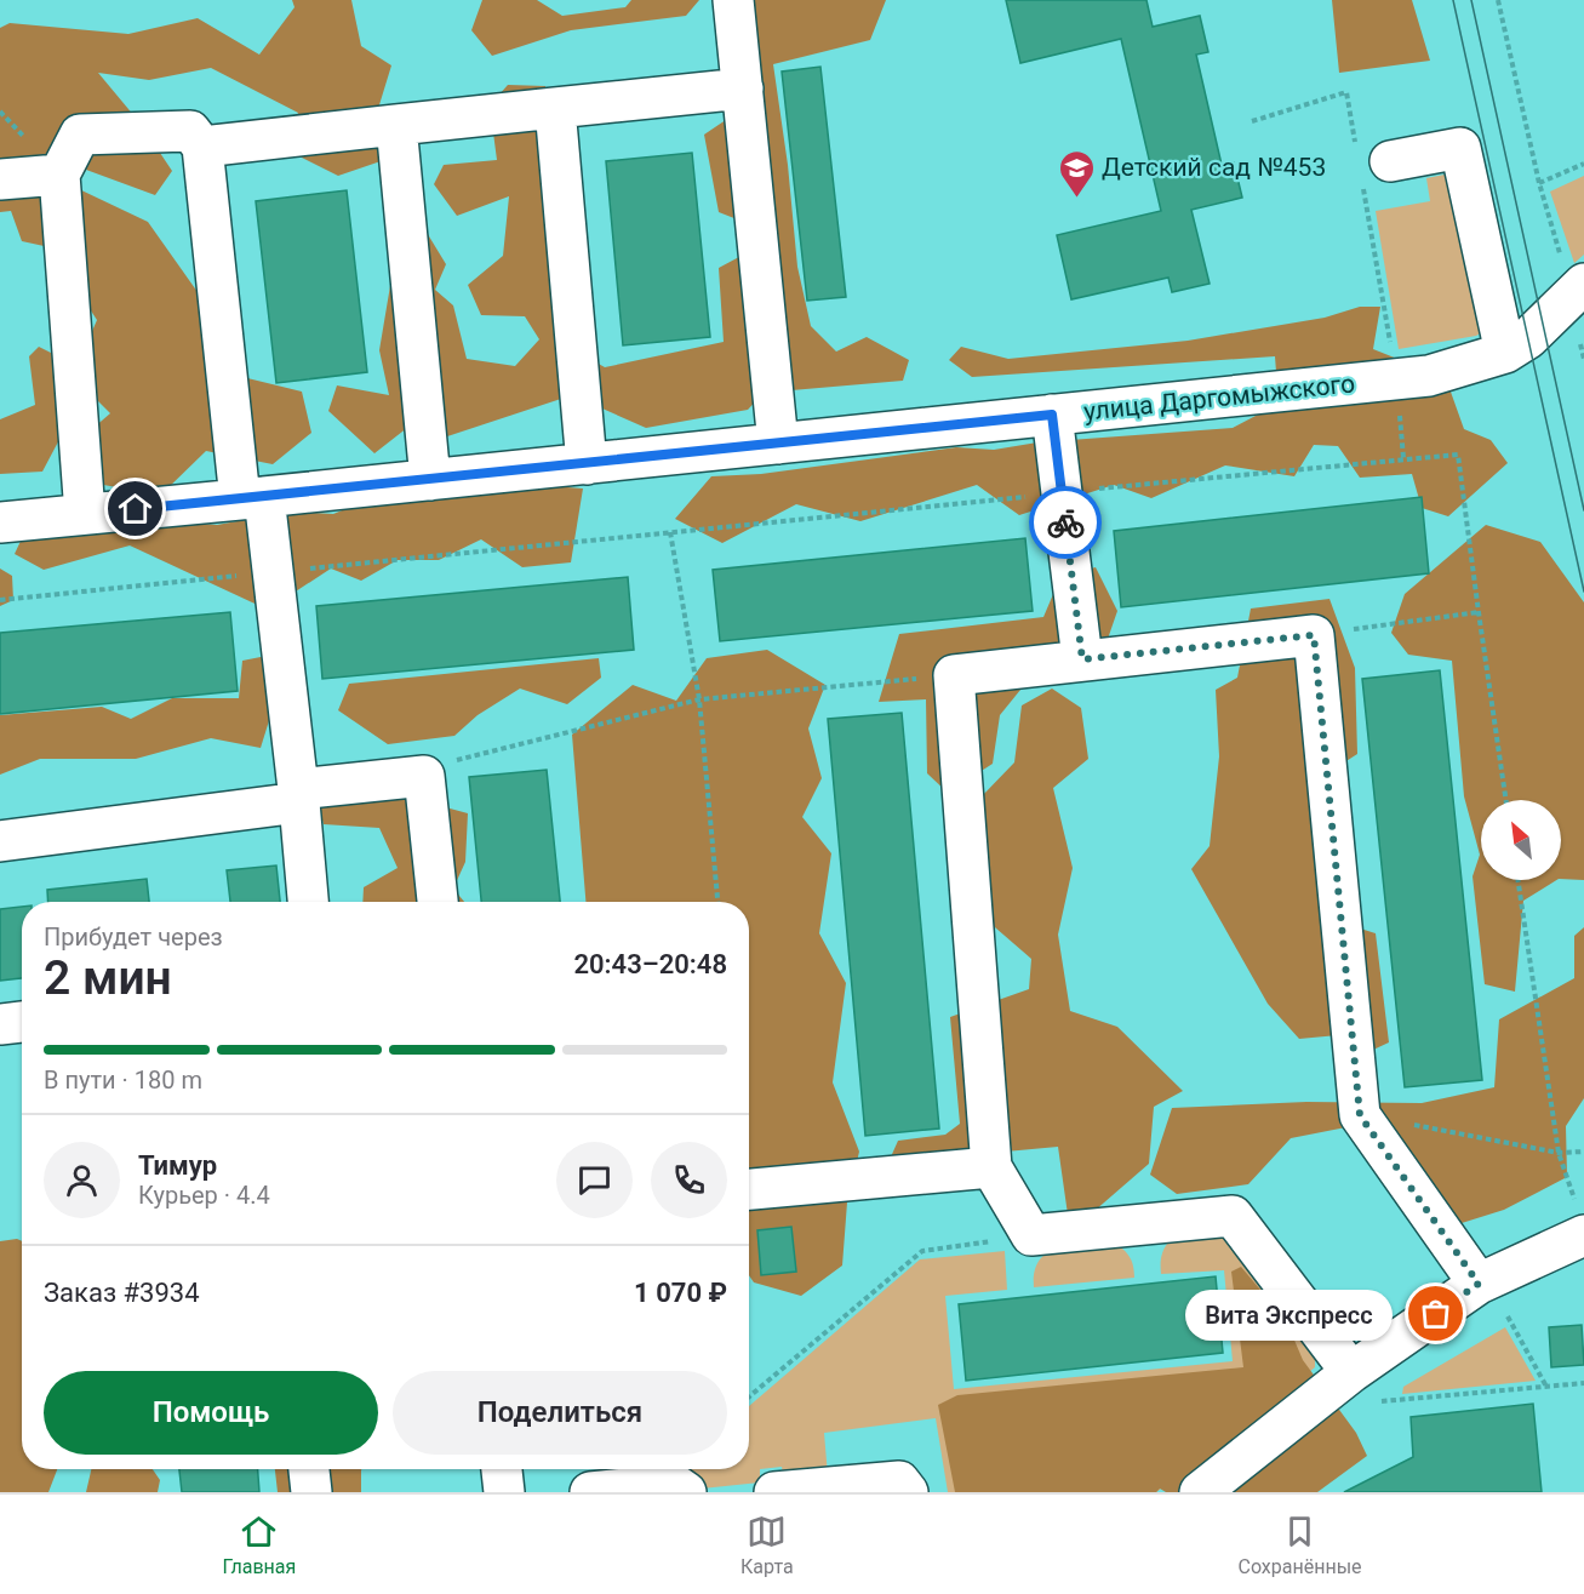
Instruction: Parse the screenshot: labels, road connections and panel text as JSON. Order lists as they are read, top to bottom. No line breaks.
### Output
{"streets":{"street":["улица Даргомыжского"]},"places":{"school or university":["Детский сад №453"],"other":["Вита Экспресс"]},"north":"top left","page":{"heading":["2 мин","Прибудет через","20:43–20:48"],"panel":["Тимур","Курьер · 4.4","Заказ #3934","1 070 ₽"],"bar":"В пути · 180 m","bubble":"Вита Экспресс","buttons":["Помощь","Поделиться"],"tabs":["Главная","Карта","Сохранённые"]}}
